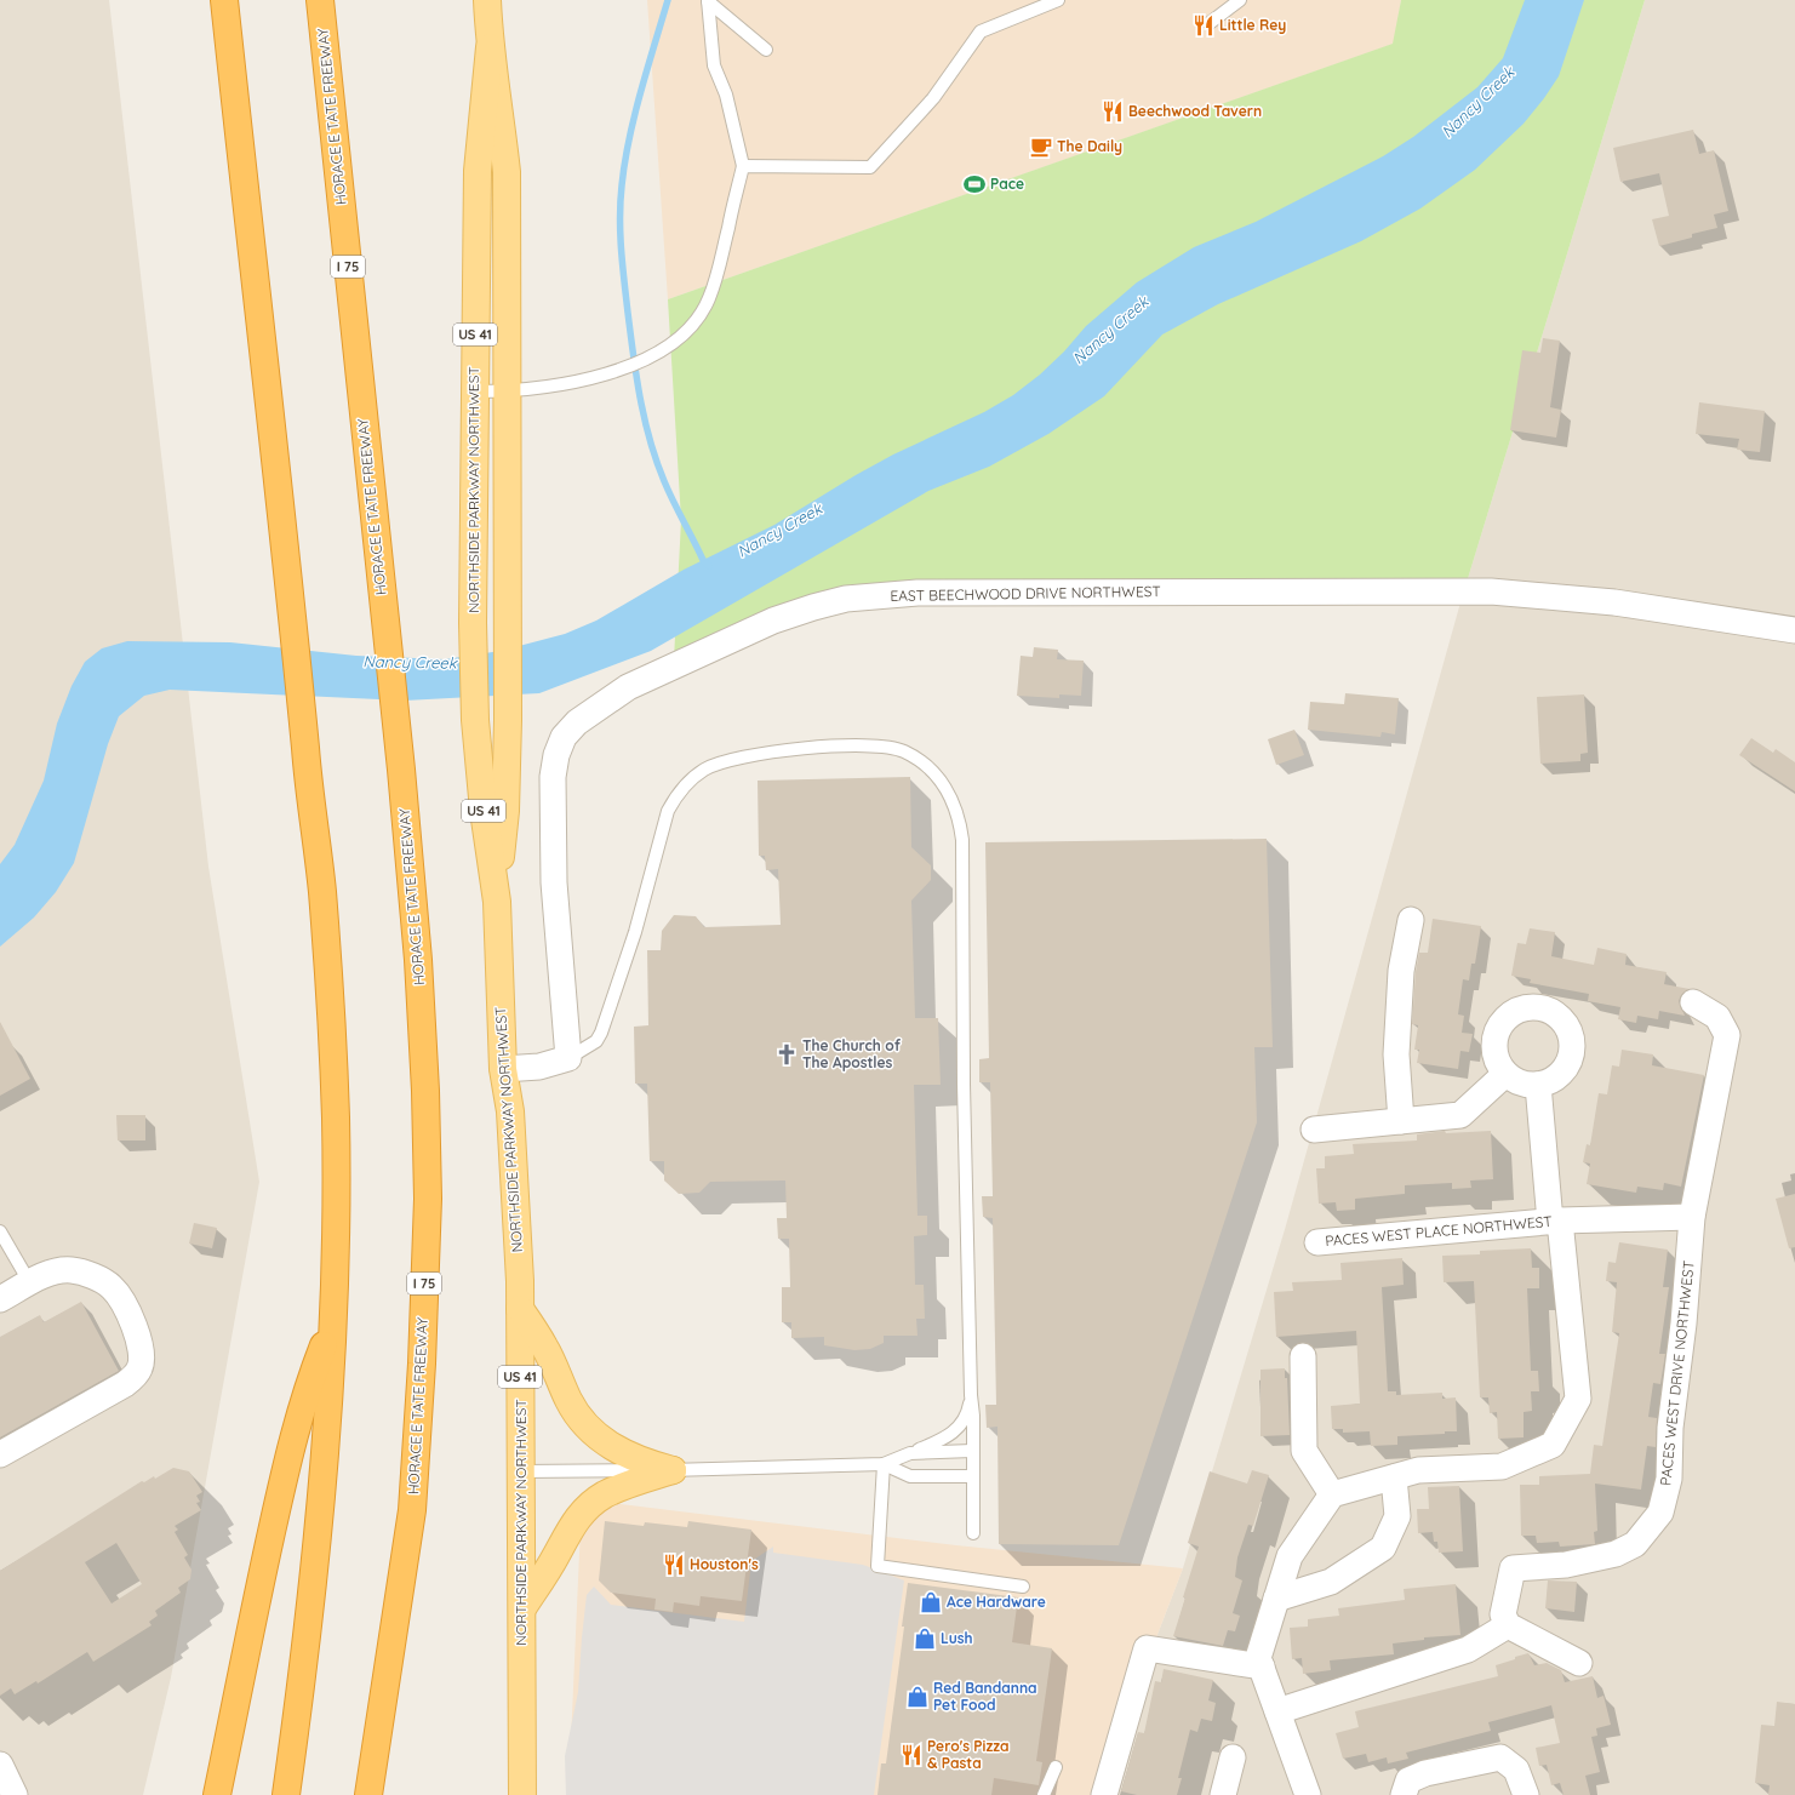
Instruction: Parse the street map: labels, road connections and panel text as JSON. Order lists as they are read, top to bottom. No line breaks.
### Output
{"streets":{"highway":["HORACE E TATE FREEWAY","I 75"],"main road":["US 41","NORTHSIDE PARKWAY NORTHWEST"],"street":["EAST BEECHWOOD DRIVE NORTHWEST","PACES WEST PLACE NORTHWEST","PACES WEST DRIVE NORTHWEST"]},"water":["Nancy Creek"],"places":{"restaurant":["Little Rey","Beechwood Tavern","Houston's","Pero's Pizza & Pasta"],"cafe":["The Daily"],"sports":["Pace"],"church":["The Church of The Apostles"],"shop":["Ace Hardware","Lush","Red Bandanna Pet Food"]}}
